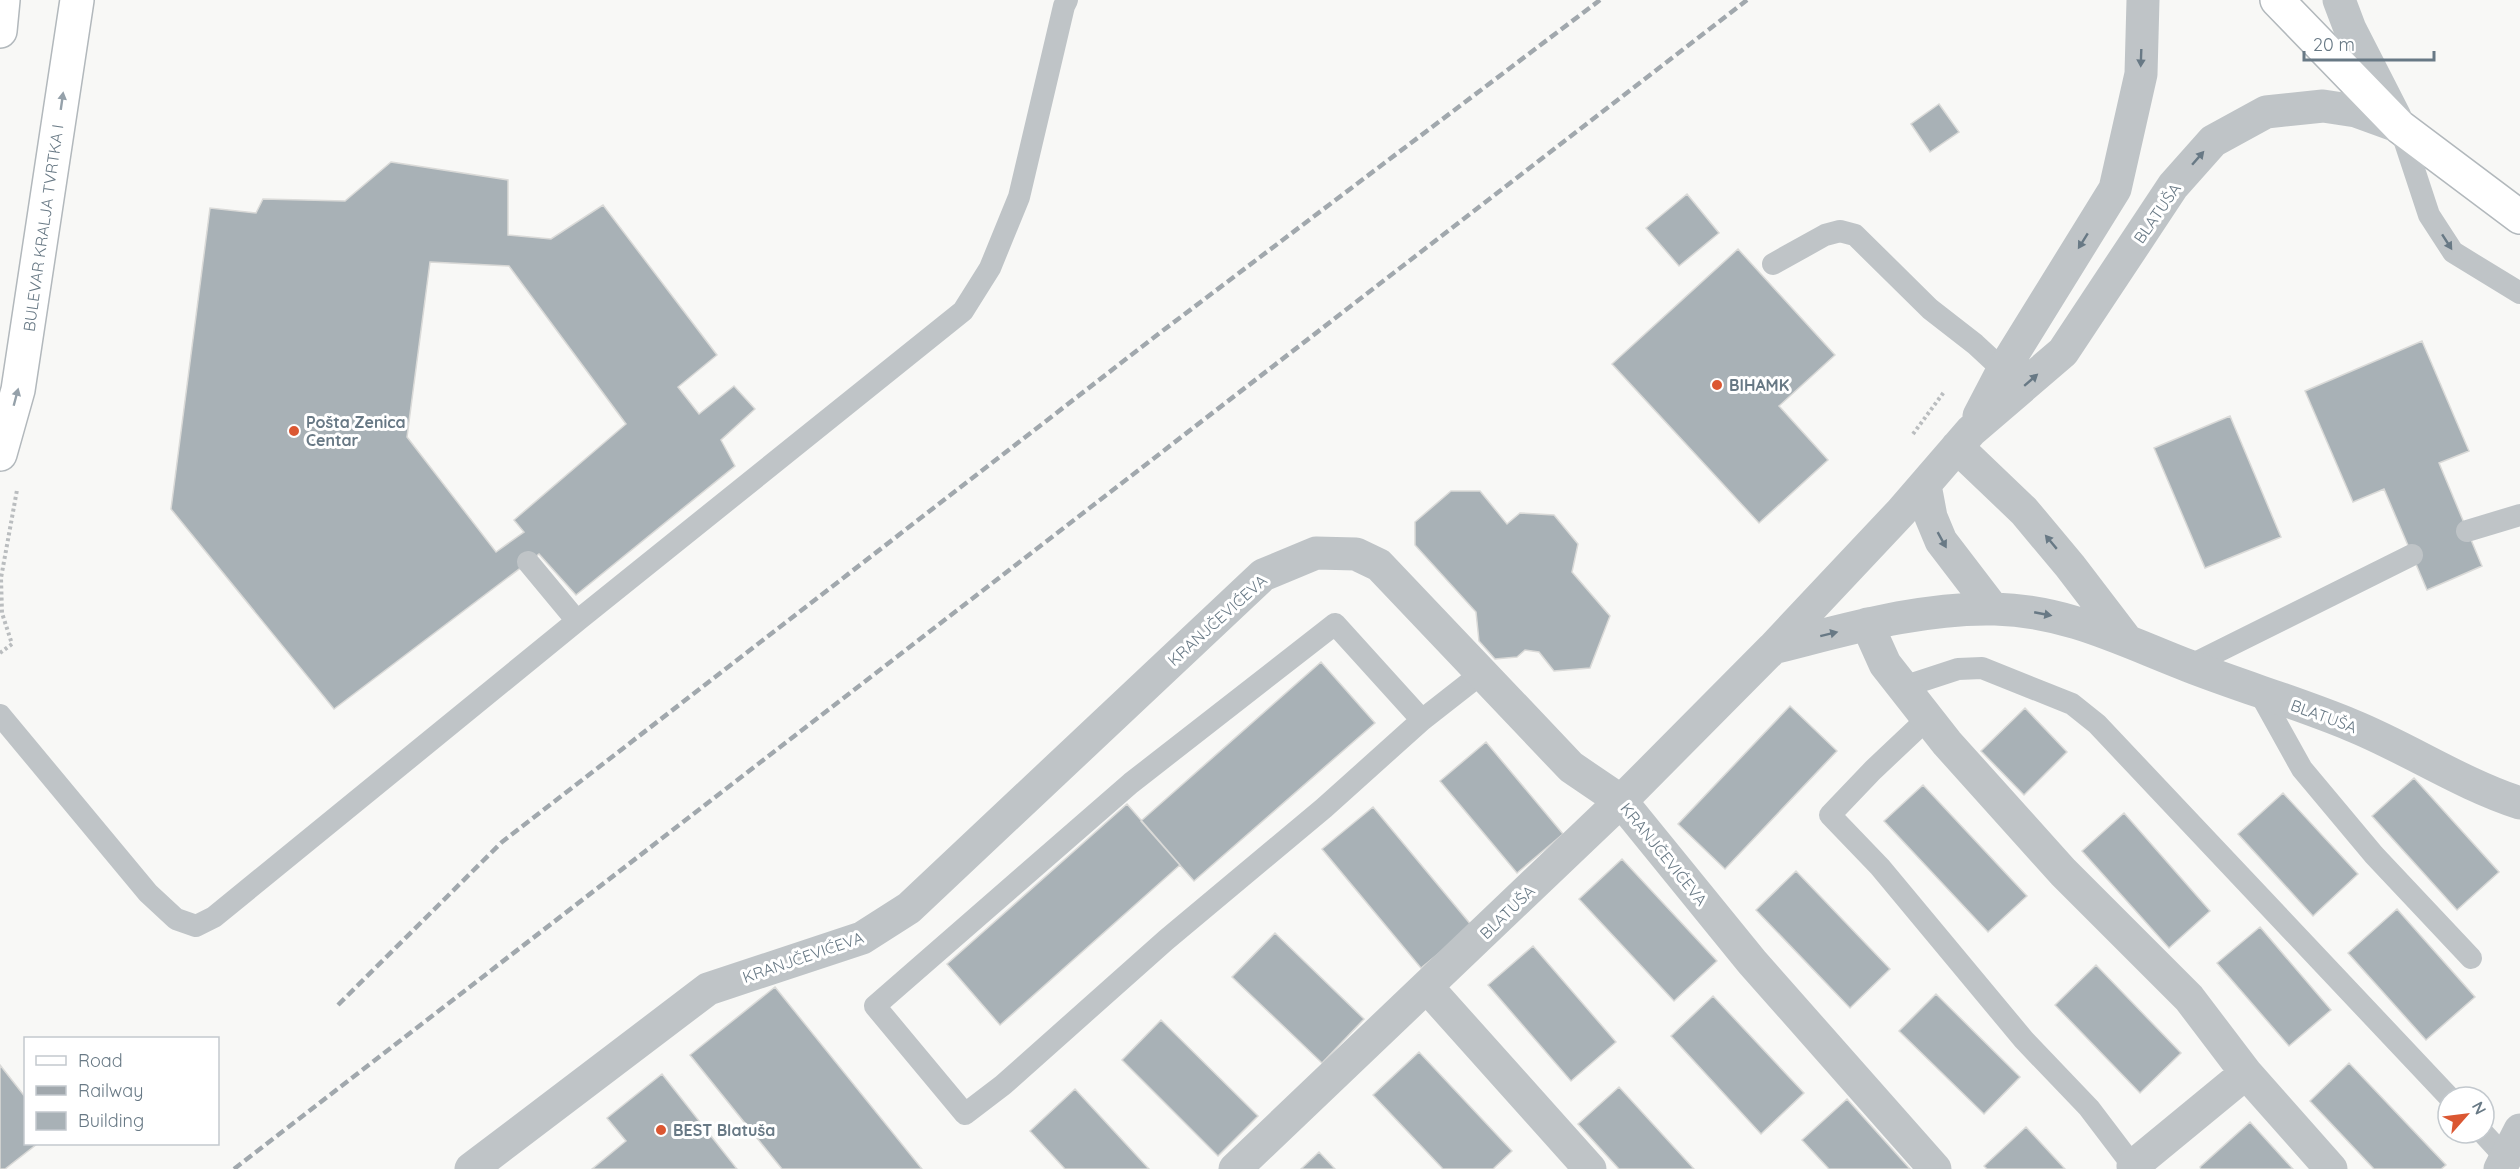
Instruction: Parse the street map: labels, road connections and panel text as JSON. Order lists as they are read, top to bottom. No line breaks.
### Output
{"streets":{"street":["BLATUŠA","BULEVAR KRALJA TVRTKA I","KRANJČEVIĆEVA"]},"crossings":[["BLATUŠA","KRANJČEVIĆEVA"]],"one_way":["BULEVAR KRALJA TVRTKA I"],"places":["BIHAMK","Pošta Zenica Centar","BEST Blatuša"],"legend":["Road","Railway","Building"],"scale_bar":"20 m","north":"top right"}
